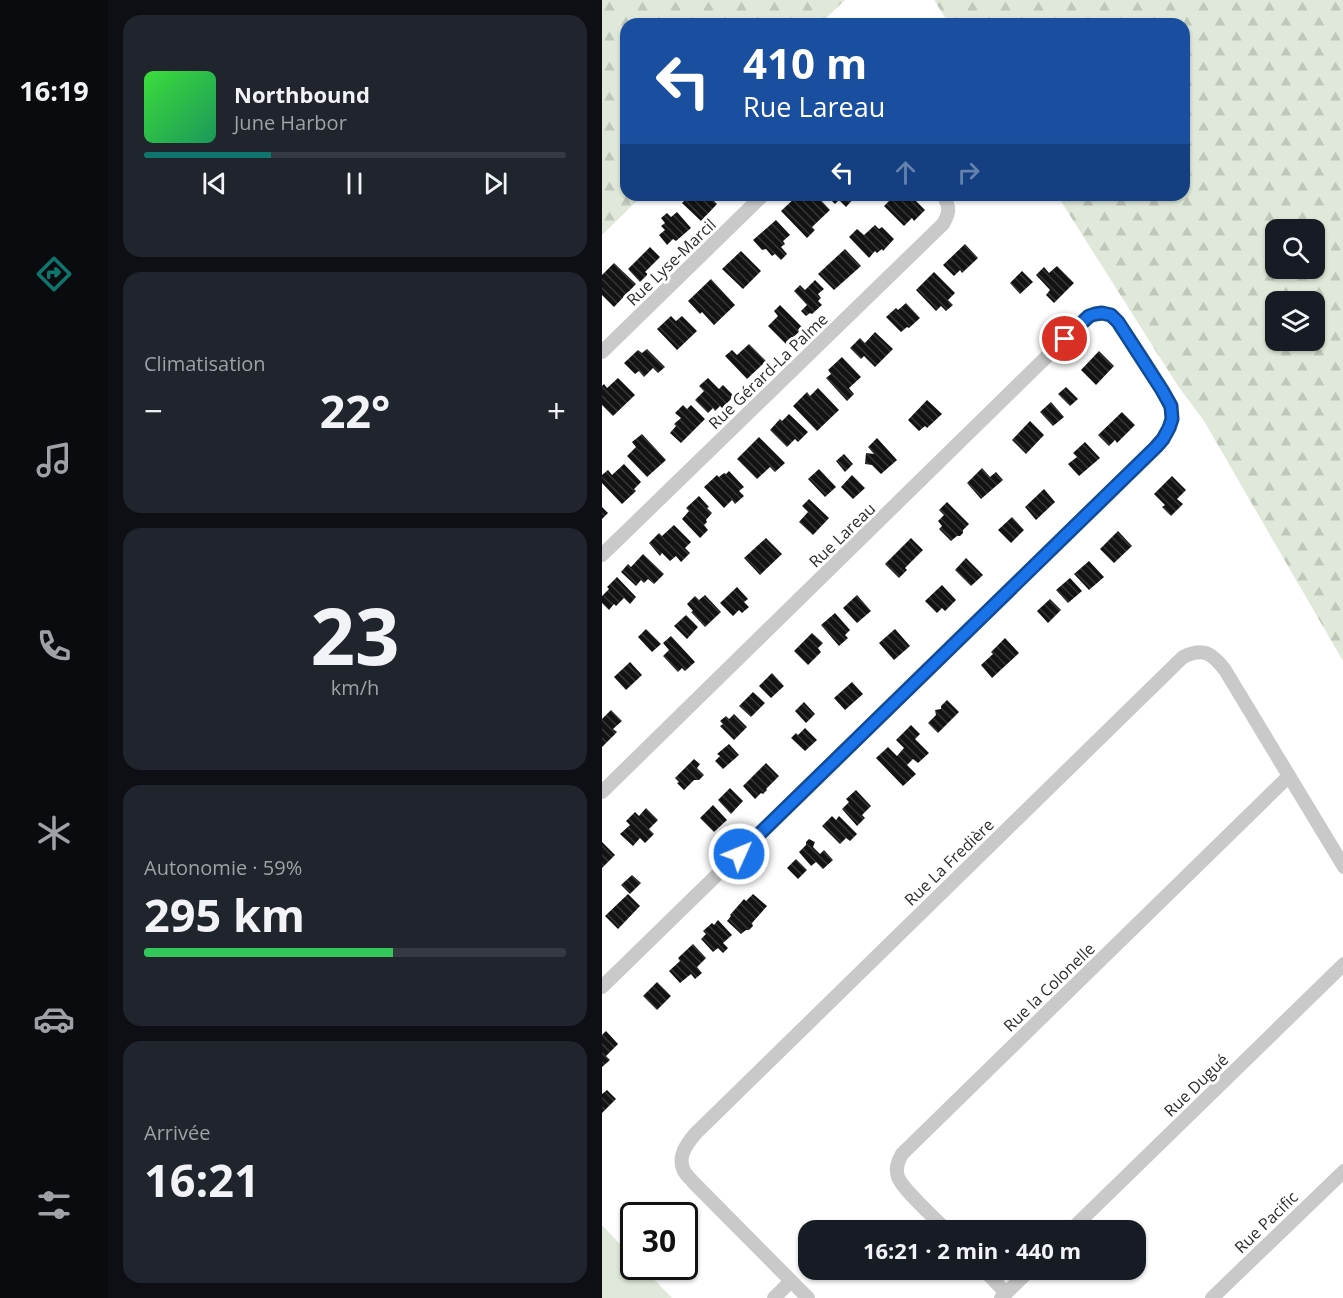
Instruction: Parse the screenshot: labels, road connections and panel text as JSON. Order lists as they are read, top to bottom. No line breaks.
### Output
{"streets":{"street":["Rue Lyse-Marcil","Rue Gérard-La Palme","Rue Lareau","Rue La Fredière","Rue la Colonelle","Rue Dugué","Rue Pacific"]},"crossings":[["Rue La Fredière","Rue la Colonelle"]],"page":{"tabs":"16:19","turn":["410 m","Rue Lareau"],"song":["Northbound","June Harbor"],"tile":["Climatisation",["23","km/h"],["Autonomie · 59%","295 km"],["Arrivée","16:21"]],"heat":["−","22°","+"],"limit":"30","trip":"16:21 · 2 min · 440 m"}}
